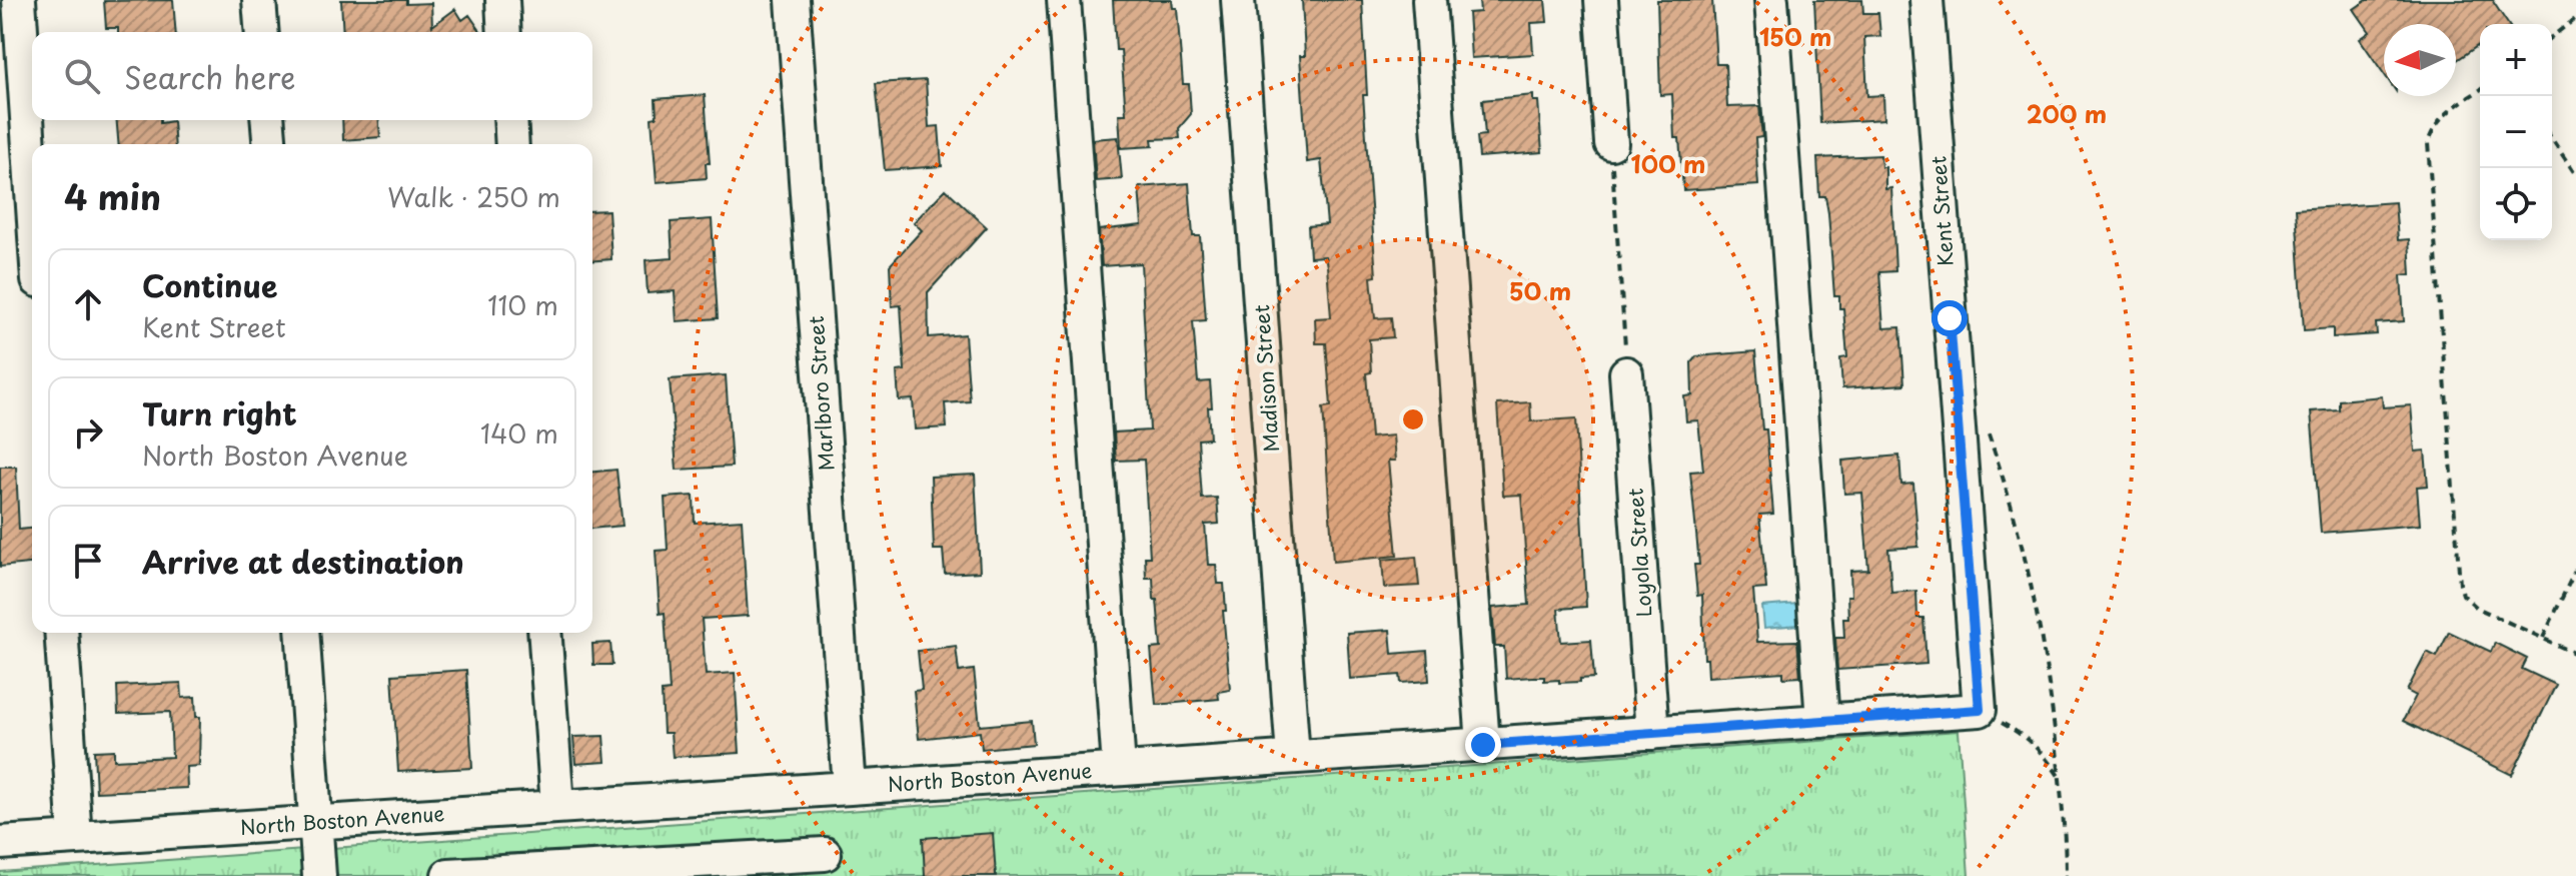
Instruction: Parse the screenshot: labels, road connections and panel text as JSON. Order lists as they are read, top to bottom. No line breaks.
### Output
{"streets":{"street":["Kent Street","Madison Street","Marlboro Street","Loyola Street","North Boston Avenue"]},"crossings":[["Kent Street","North Boston Avenue"],["Madison Street","North Boston Avenue"],["Marlboro Street","North Boston Avenue"],["Loyola Street","North Boston Avenue"]],"north":"left","page":{"map_buttons":["+","−"],"search":"Search here","heading":["4 min","Walk · 250 m"],"list":[["Continue","Kent Street","110 m"],["Turn right","North Boston Avenue","140 m"],"Arrive at destination"]},"rings":["150 m","200 m","100 m","50 m"]}
